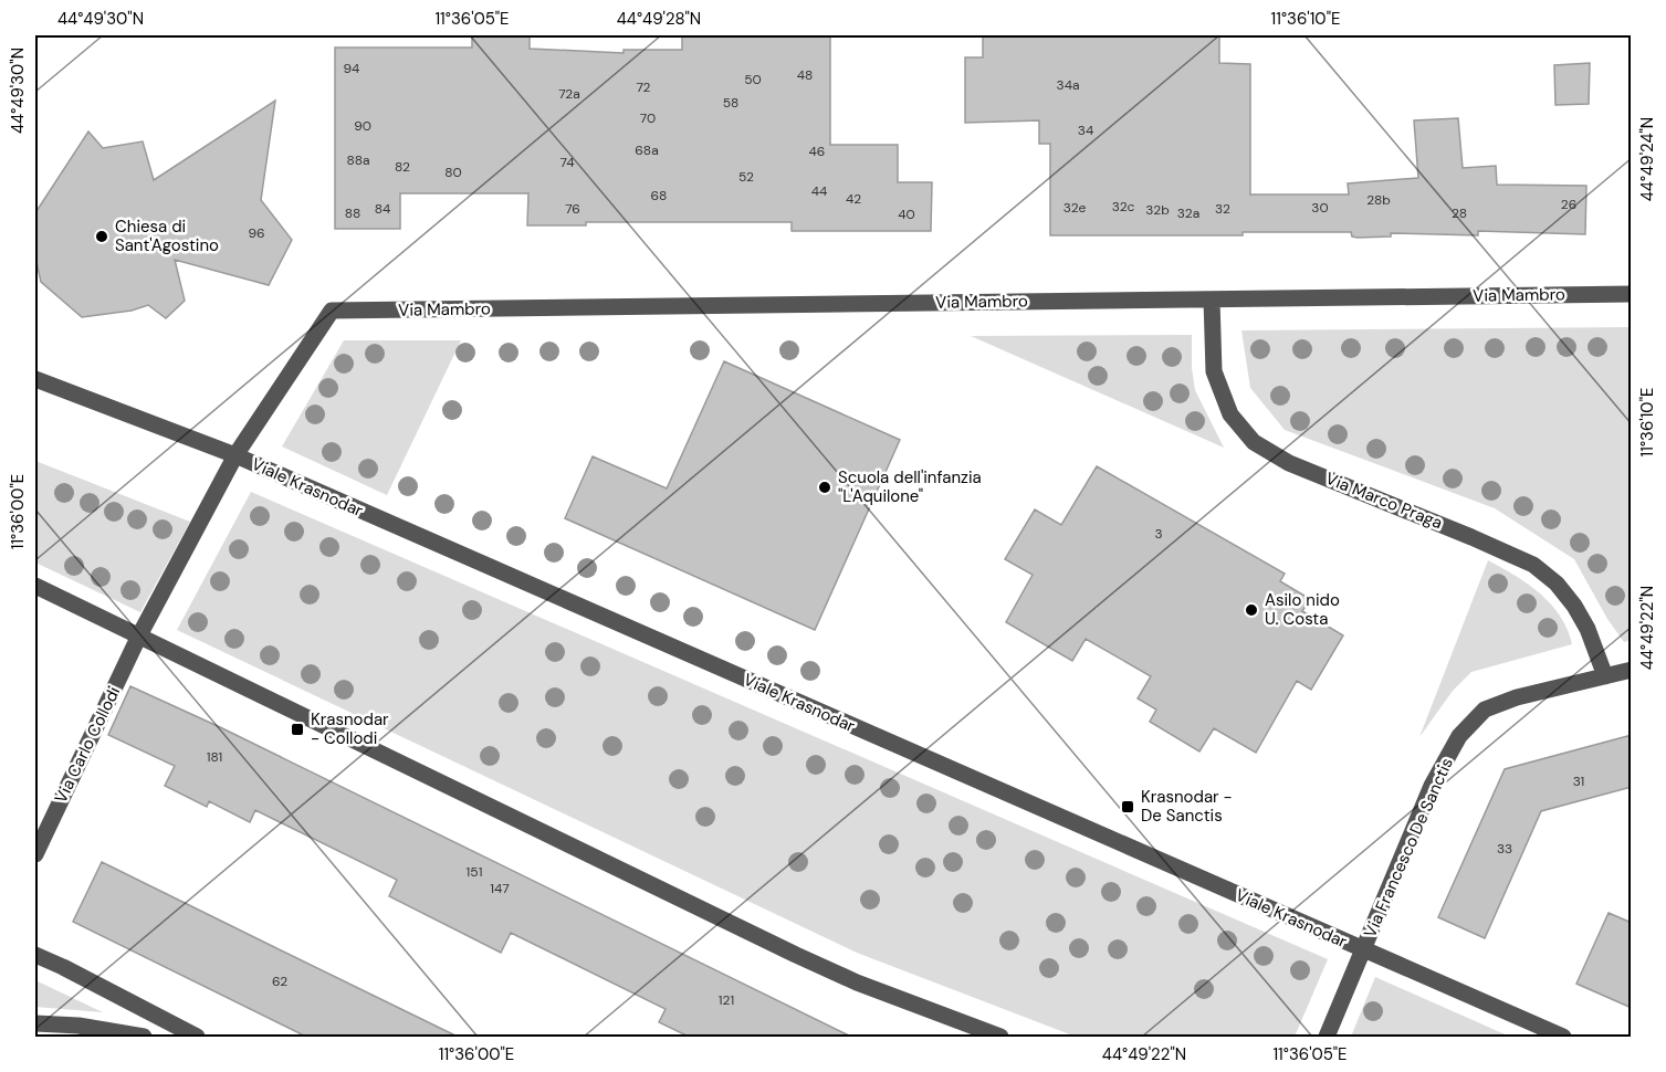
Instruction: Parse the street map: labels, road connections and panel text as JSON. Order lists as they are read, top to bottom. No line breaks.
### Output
{"streets":{"street":["Via Mambro","Viale Krasnodar","Via Marco Praga","Via Carlo Collodi","Via Francesco De Sanctis"]},"crossings":[["Via Mambro","Viale Krasnodar"],["Via Mambro","Via Marco Praga"],["Viale Krasnodar","Via Carlo Collodi"],["Viale Krasnodar","Via Francesco De Sanctis"],["Via Marco Praga","Via Francesco De Sanctis"]],"places":{"other":["Chiesa di Sant'Agostino","Scuola dell'infanzia \"L'Aquilone\"","Asilo nido U. Costa"],"transit":["Krasnodar - Collodi","Krasnodar - De Sanctis"]},"house_numbers":["94","48","50","34a","72","72a","58","70","90","34","68a","46","88a","74","82","80","52","44","68","42","28b","26","32c","32e","30","84","76","32","32b","88","32a","28","40","96","3","181","31","33","151","147","62","121"],"coordinates":["44°49'30\"N","11°36'05\"E","44°49'28\"N","11°36'10\"E","44°49'24\"N","11°36'00\"E","44°49'22\"N"]}
